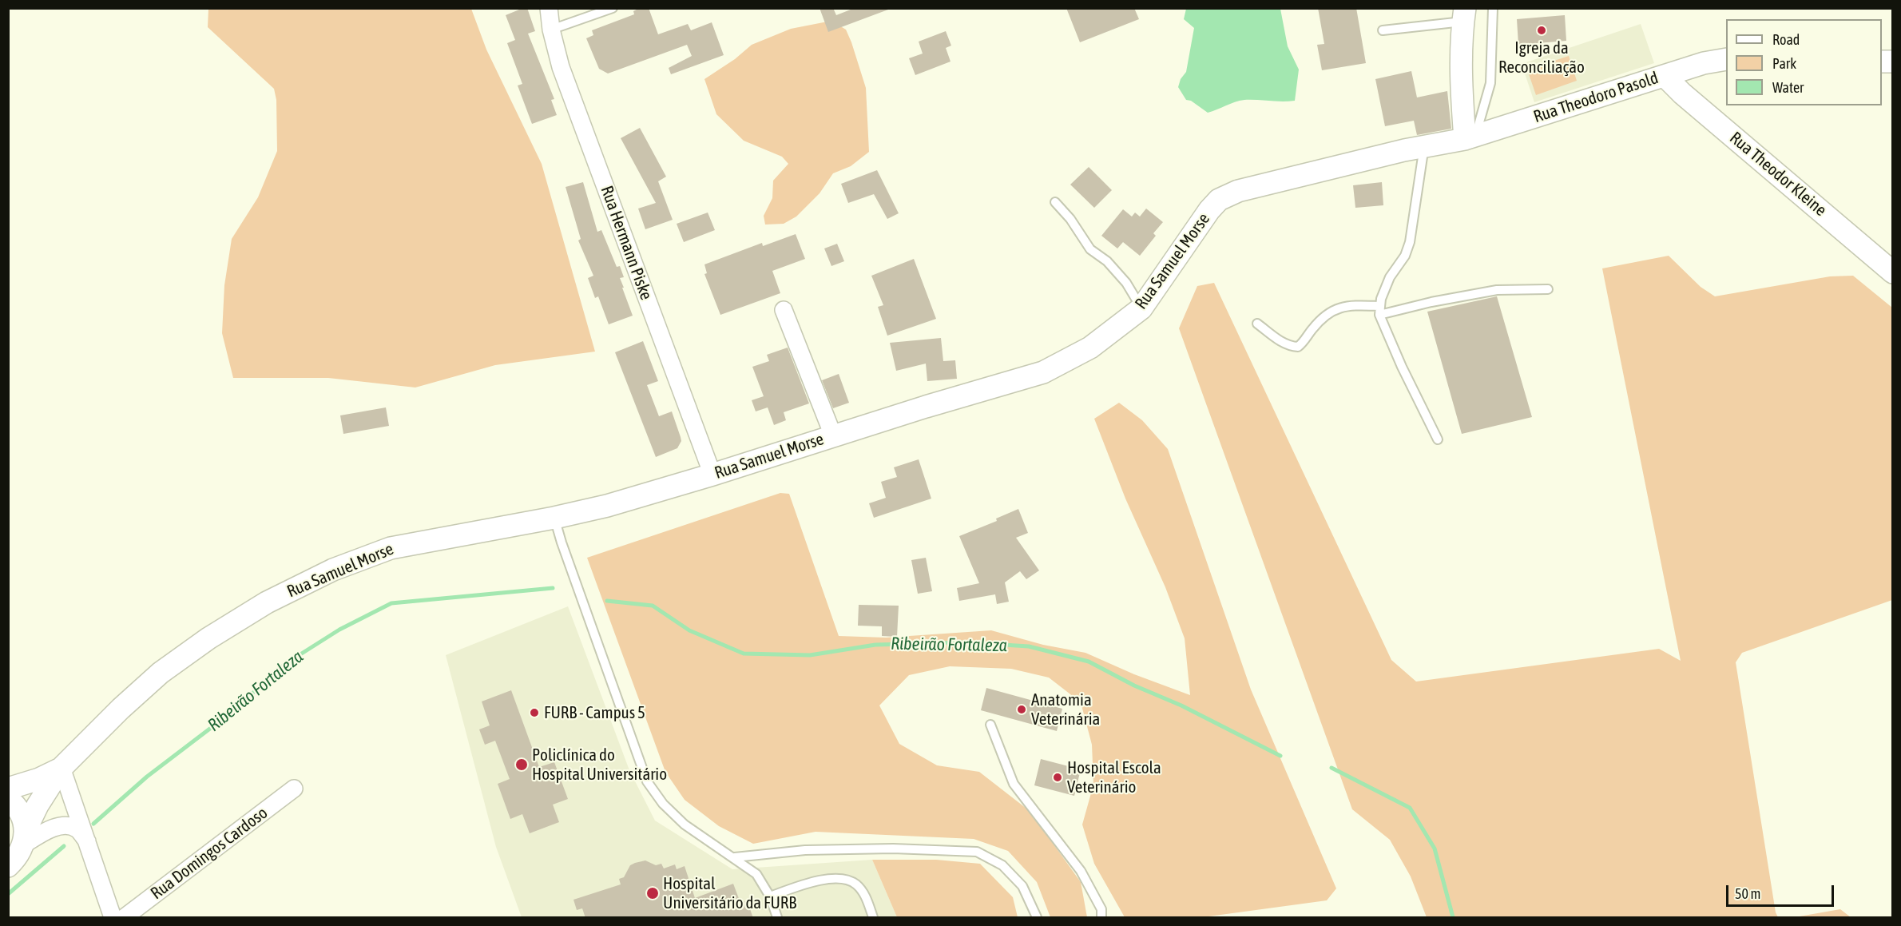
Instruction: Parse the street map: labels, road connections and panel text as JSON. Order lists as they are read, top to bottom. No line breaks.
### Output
{"streets":{"street":["Rua Theodoro Pasold","Rua Theodor Kleine","Rua Hermann Piske","Rua Samuel Morse","Rua Domingos Cardoso"]},"crossings":[["Rua Theodoro Pasold","Rua Theodor Kleine"],["Rua Theodoro Pasold","Rua Samuel Morse"],["Rua Hermann Piske","Rua Samuel Morse"]],"water":["Ribeirão Fortaleza"],"places":["Igreja da Reconciliação","Anatomia Veterinária","FURB - Campus 5","Policlínica do Hospital Universitário","Hospital Escola Veterinário","Hospital Universitário da FURB"],"legend":["Road","Park","Water"],"scale_bar":"50 m"}
